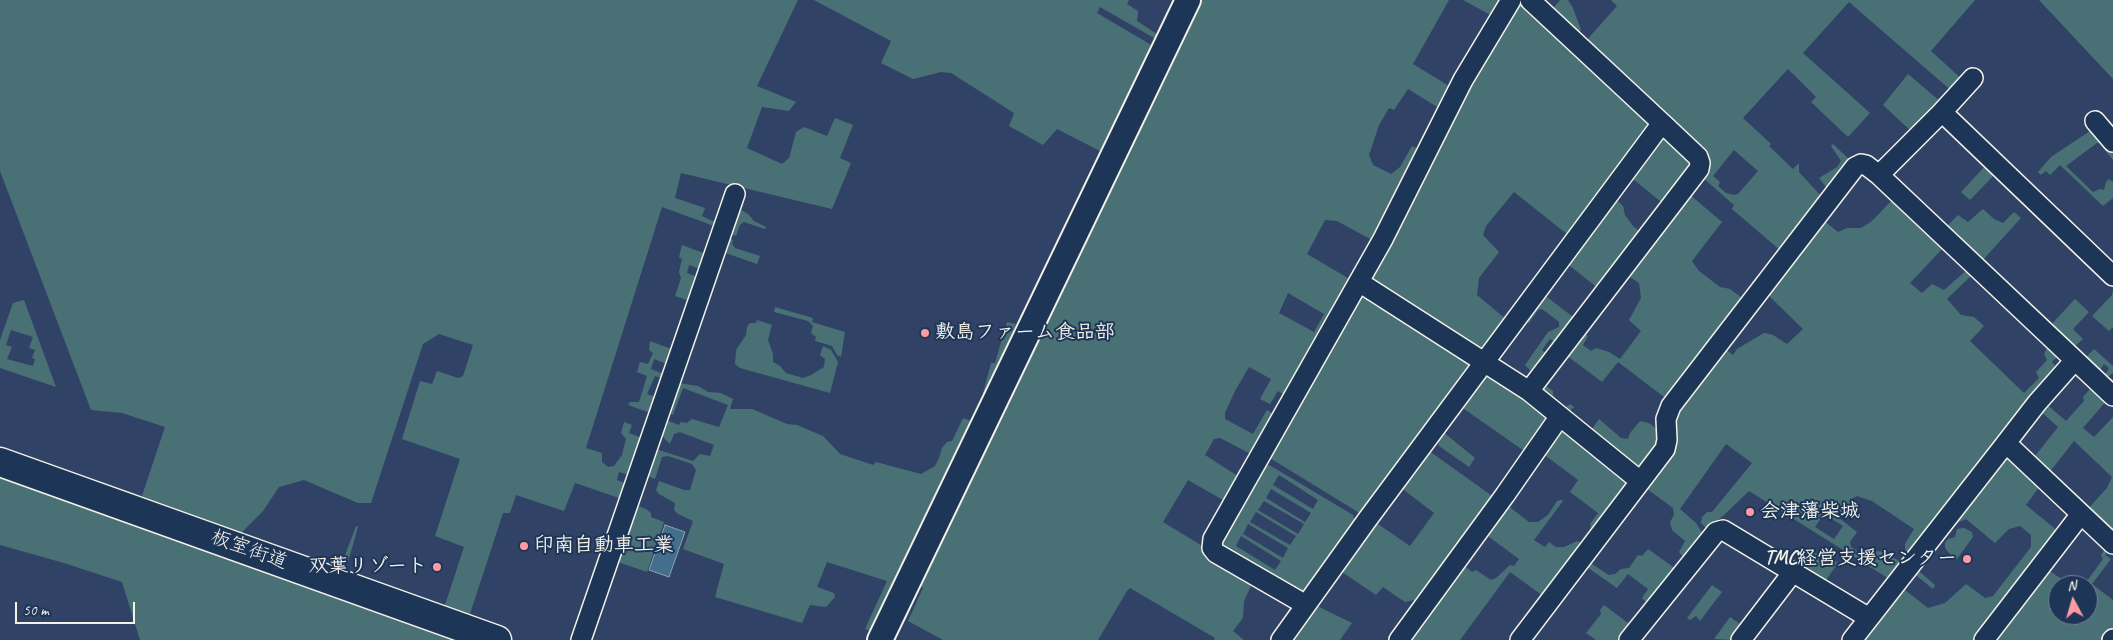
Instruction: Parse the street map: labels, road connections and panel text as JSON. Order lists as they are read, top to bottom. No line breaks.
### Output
{"streets":{"main road":["板室街道"]},"places":["敷島ファーム食品部","会津藩柴城","印南自動車工業","TMC経営支援センター","双葉リゾート"],"scale_bar":"50 m","north":"top"}
